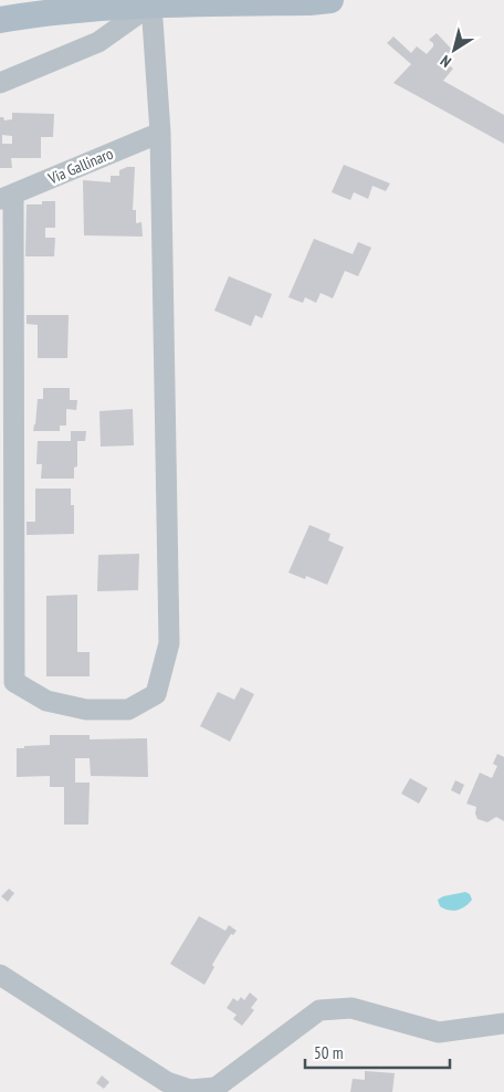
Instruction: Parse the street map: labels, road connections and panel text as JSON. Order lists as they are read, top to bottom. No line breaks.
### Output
{"streets":{"street":["Via Gallinaro"]},"scale_bar":"50 m","north":"bottom left"}
